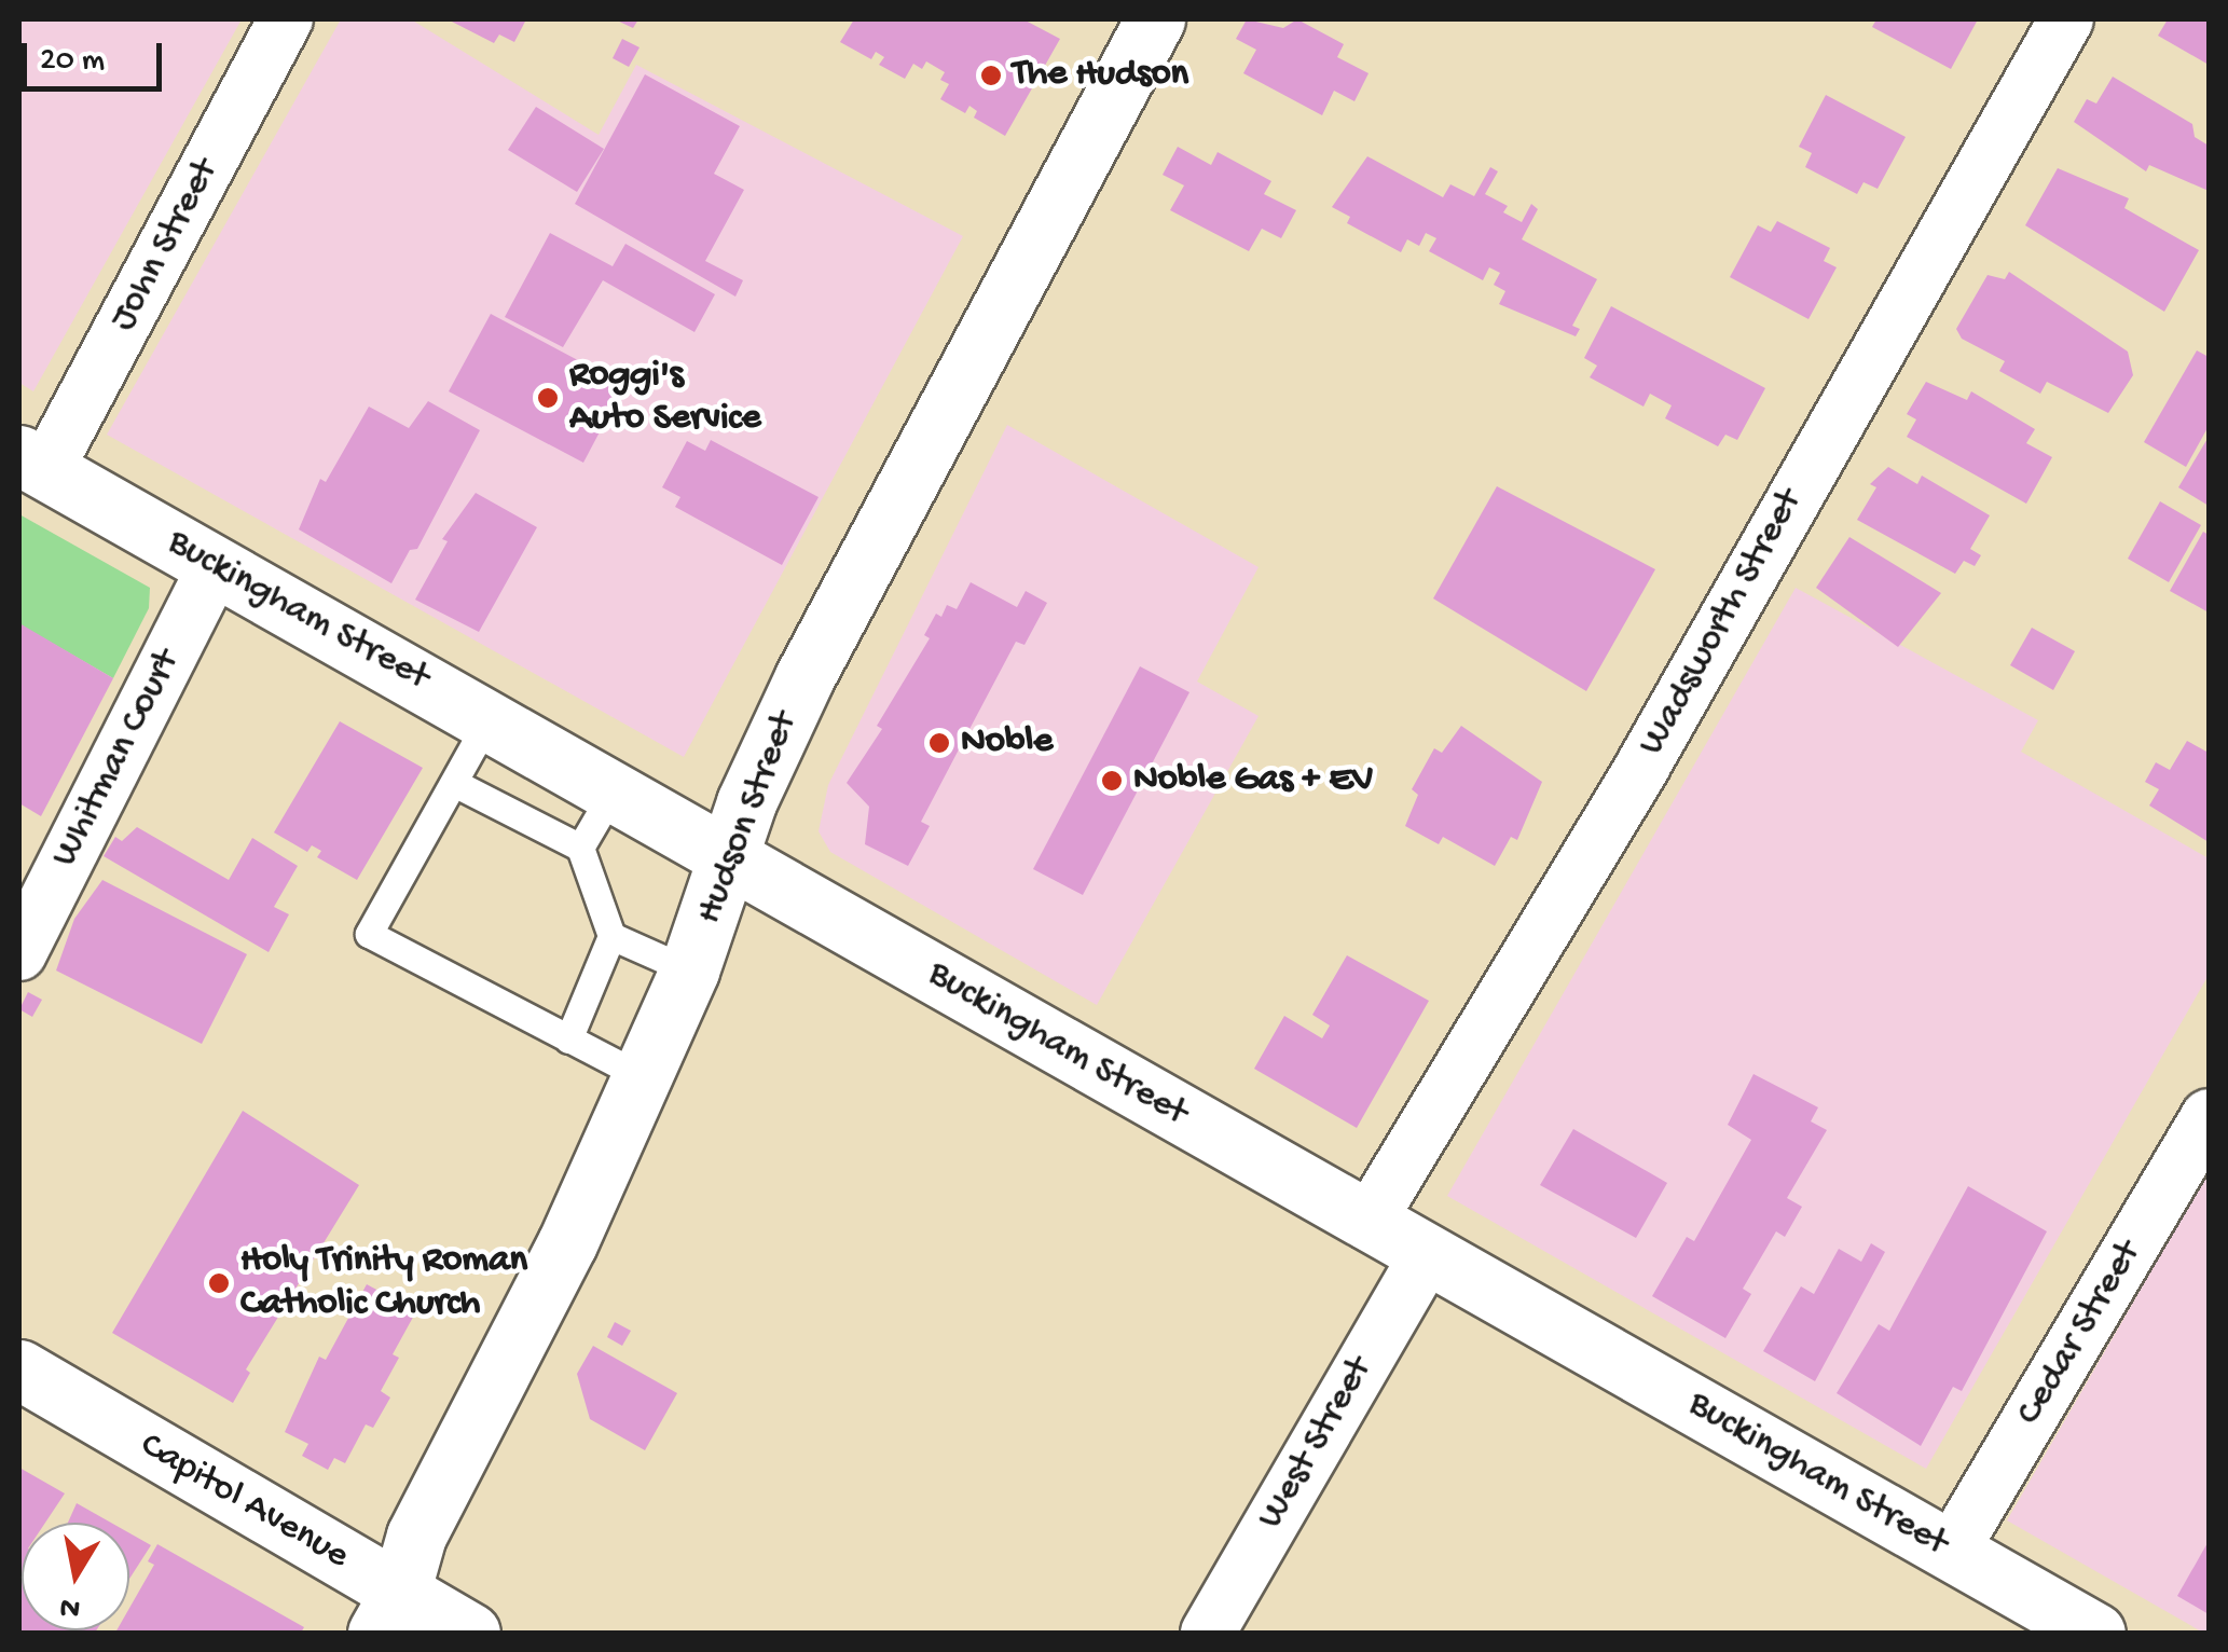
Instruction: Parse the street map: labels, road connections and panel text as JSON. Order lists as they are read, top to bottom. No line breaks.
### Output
{"streets":{"street":["John Street","Buckingham Street","Wadsworth Street","Whitman Court","Hudson Street","Cedar Street","West Street","Capitol Avenue"]},"crossings":[["John Street","Buckingham Street"],["Buckingham Street","Wadsworth Street"],["Buckingham Street","Whitman Court"],["Buckingham Street","Hudson Street"],["Buckingham Street","Cedar Street"],["Buckingham Street","West Street"],["Hudson Street","Capitol Avenue"]],"places":["The Hudson","Roggi's Auto Service","Noble","Noble Gas + EV","Holy Trinity Roman Catholic Church"],"scale_bar":"20 m","north":"bottom"}
